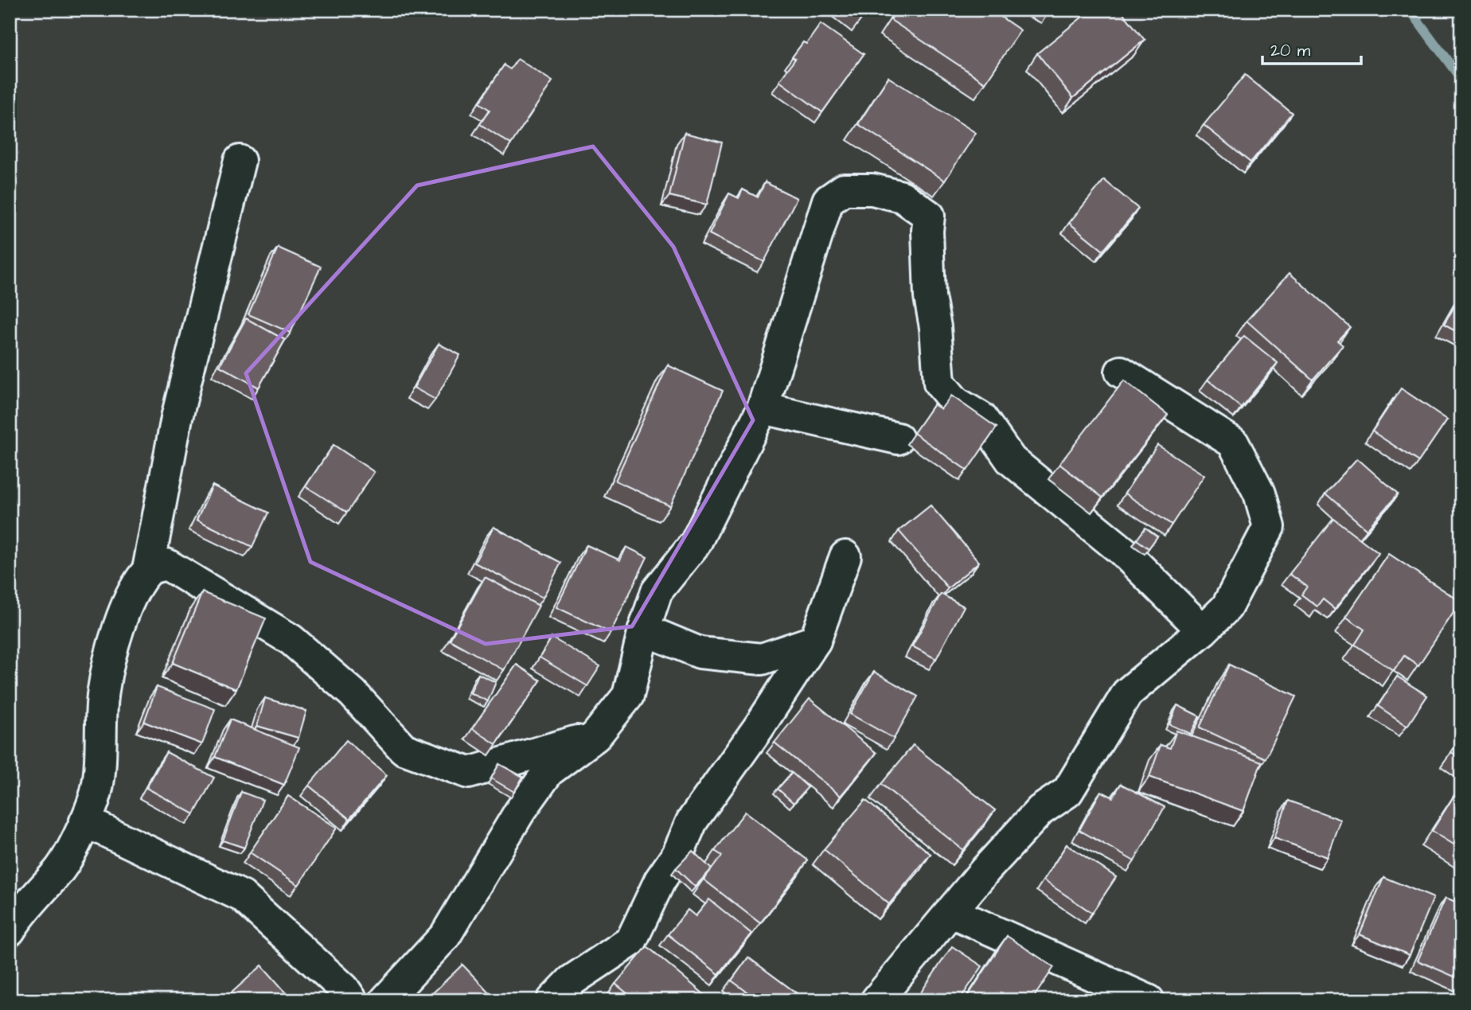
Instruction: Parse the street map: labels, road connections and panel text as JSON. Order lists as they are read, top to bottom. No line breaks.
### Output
{"scale_bar":"20 m"}
